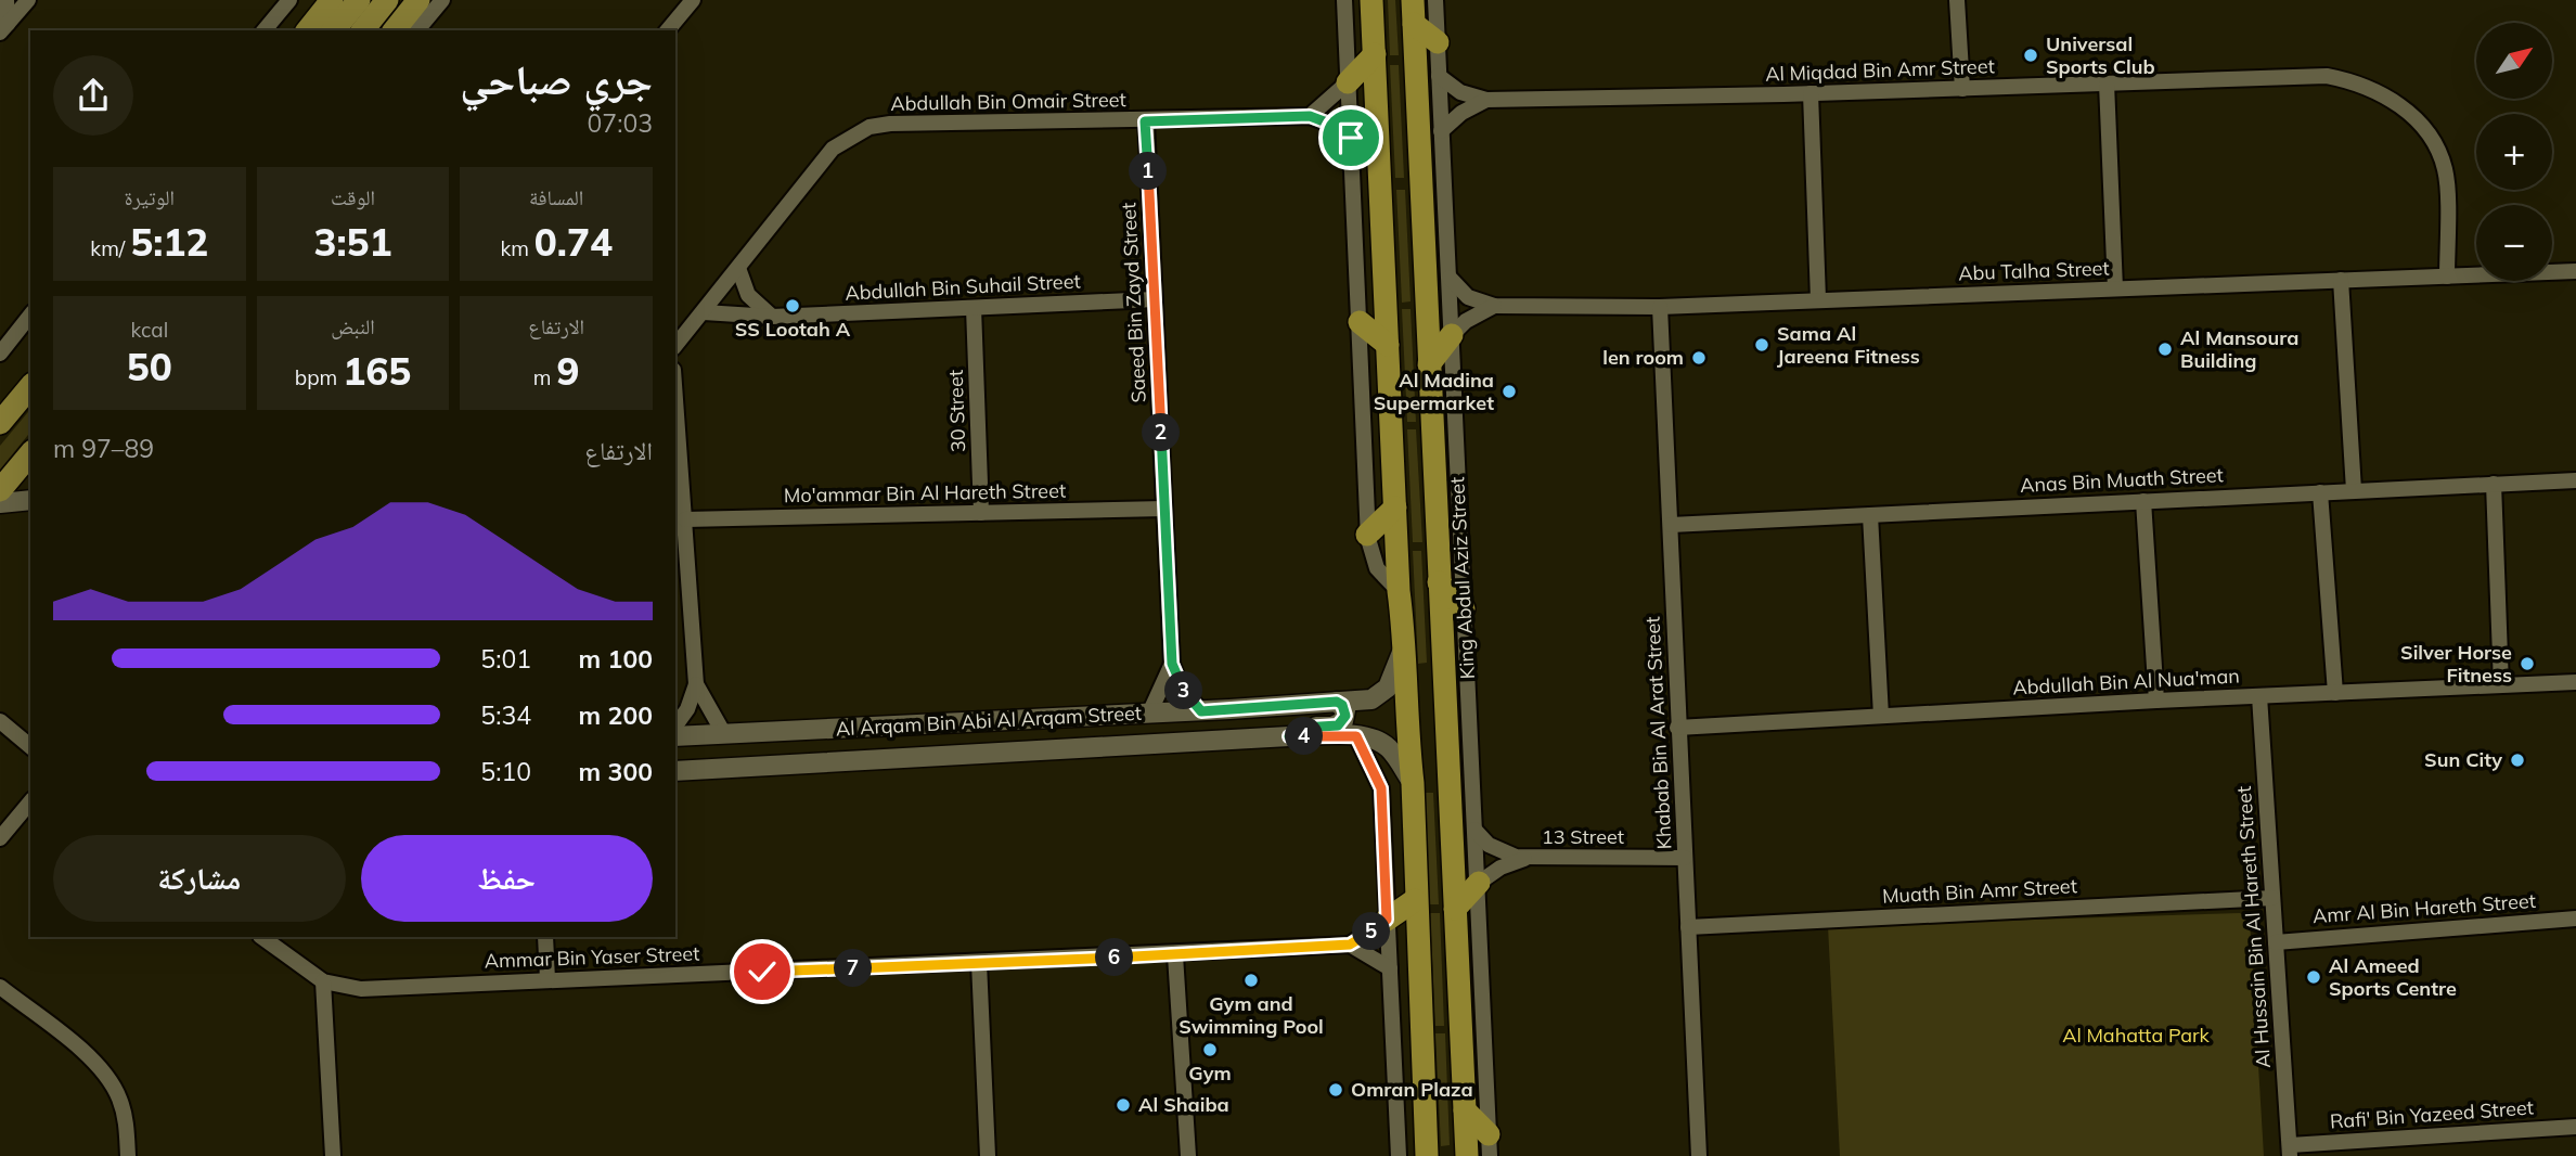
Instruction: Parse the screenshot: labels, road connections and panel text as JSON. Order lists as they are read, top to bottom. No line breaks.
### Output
{"streets":{"highway":["King Abdul Aziz Street"],"street":["Al Miqdad Bin Amr Street","Abdullah Bin Omair Street","Abu Talha Street","Abdullah Bin Suhail Street","Saeed Bin Zayd Street","30 Street","Anas Bin Muath Street","Mo'ammar Bin Al Hareth Street","Abdullah Bin Al Nua'man","Al Arqam Bin Abi Al Arqam Street","Khabab Bin Al Arat Street","13 Street","Muath Bin Amr Street","Amr Al Bin Hareth Street","Al Hussain Bin Al Hareth Street","Ammar Bin Yaser Street","Rafi' Bin Yazeed Street"]},"crossings":[["Al Miqdad Bin Amr Street","Abu Talha Street"],["Al Miqdad Bin Amr Street","King Abdul Aziz Street"],["Abdullah Bin Omair Street","Abdullah Bin Suhail Street"],["Abdullah Bin Omair Street","Saeed Bin Zayd Street"],["Abu Talha Street","King Abdul Aziz Street"],["Abu Talha Street","Khabab Bin Al Arat Street"],["Abdullah Bin Suhail Street","Saeed Bin Zayd Street"],["Abdullah Bin Suhail Street","30 Street"],["Saeed Bin Zayd Street","Mo'ammar Bin Al Hareth Street"],["Saeed Bin Zayd Street","Al Arqam Bin Abi Al Arqam Street"],["30 Street","Mo'ammar Bin Al Hareth Street"],["Anas Bin Muath Street","Khabab Bin Al Arat Street"],["King Abdul Aziz Street","13 Street"],["Abdullah Bin Al Nua'man","Khabab Bin Al Arat Street"],["Abdullah Bin Al Nua'man","Al Hussain Bin Al Hareth Street"],["Khabab Bin Al Arat Street","13 Street"],["Khabab Bin Al Arat Street","Muath Bin Amr Street"],["Muath Bin Amr Street","Al Hussain Bin Al Hareth Street"],["Amr Al Bin Hareth Street","Al Hussain Bin Al Hareth Street"],["Al Hussain Bin Al Hareth Street","Rafi' Bin Yazeed Street"]],"parks":["Al Mahatta Park"],"places":["Universal Sports Club","SS Lootah A","Sama Al Jareena Fitness","Al Mansoura Building","len room","Al Madina Supermarket","Silver Horse Fitness","Sun City","Al Ameed Sports Centre","Gym and Swimming Pool","Gym","Omran Plaza","Al Shaiba"],"north":"top right","page":{"map_buttons":["+","−"],"heading":["جري صباحي","07:03"],"pins":["1","2","3","4","5","6","7"],"stats":[["المسافة","0.74 km"],["الوقت","3:51"],["الوتيرة","5:12 /km"],["الارتفاع","9 m"],["النبض","165 bpm"],["kcal","50"]],"chart":["الارتفاع","89–97 m"],"list":[{"name":"100 m","note":"5:01"},{"name":"200 m","note":"5:34"},{"name":"300 m","note":"5:10"}],"buttons":["حفظ","مشاركة"]}}
